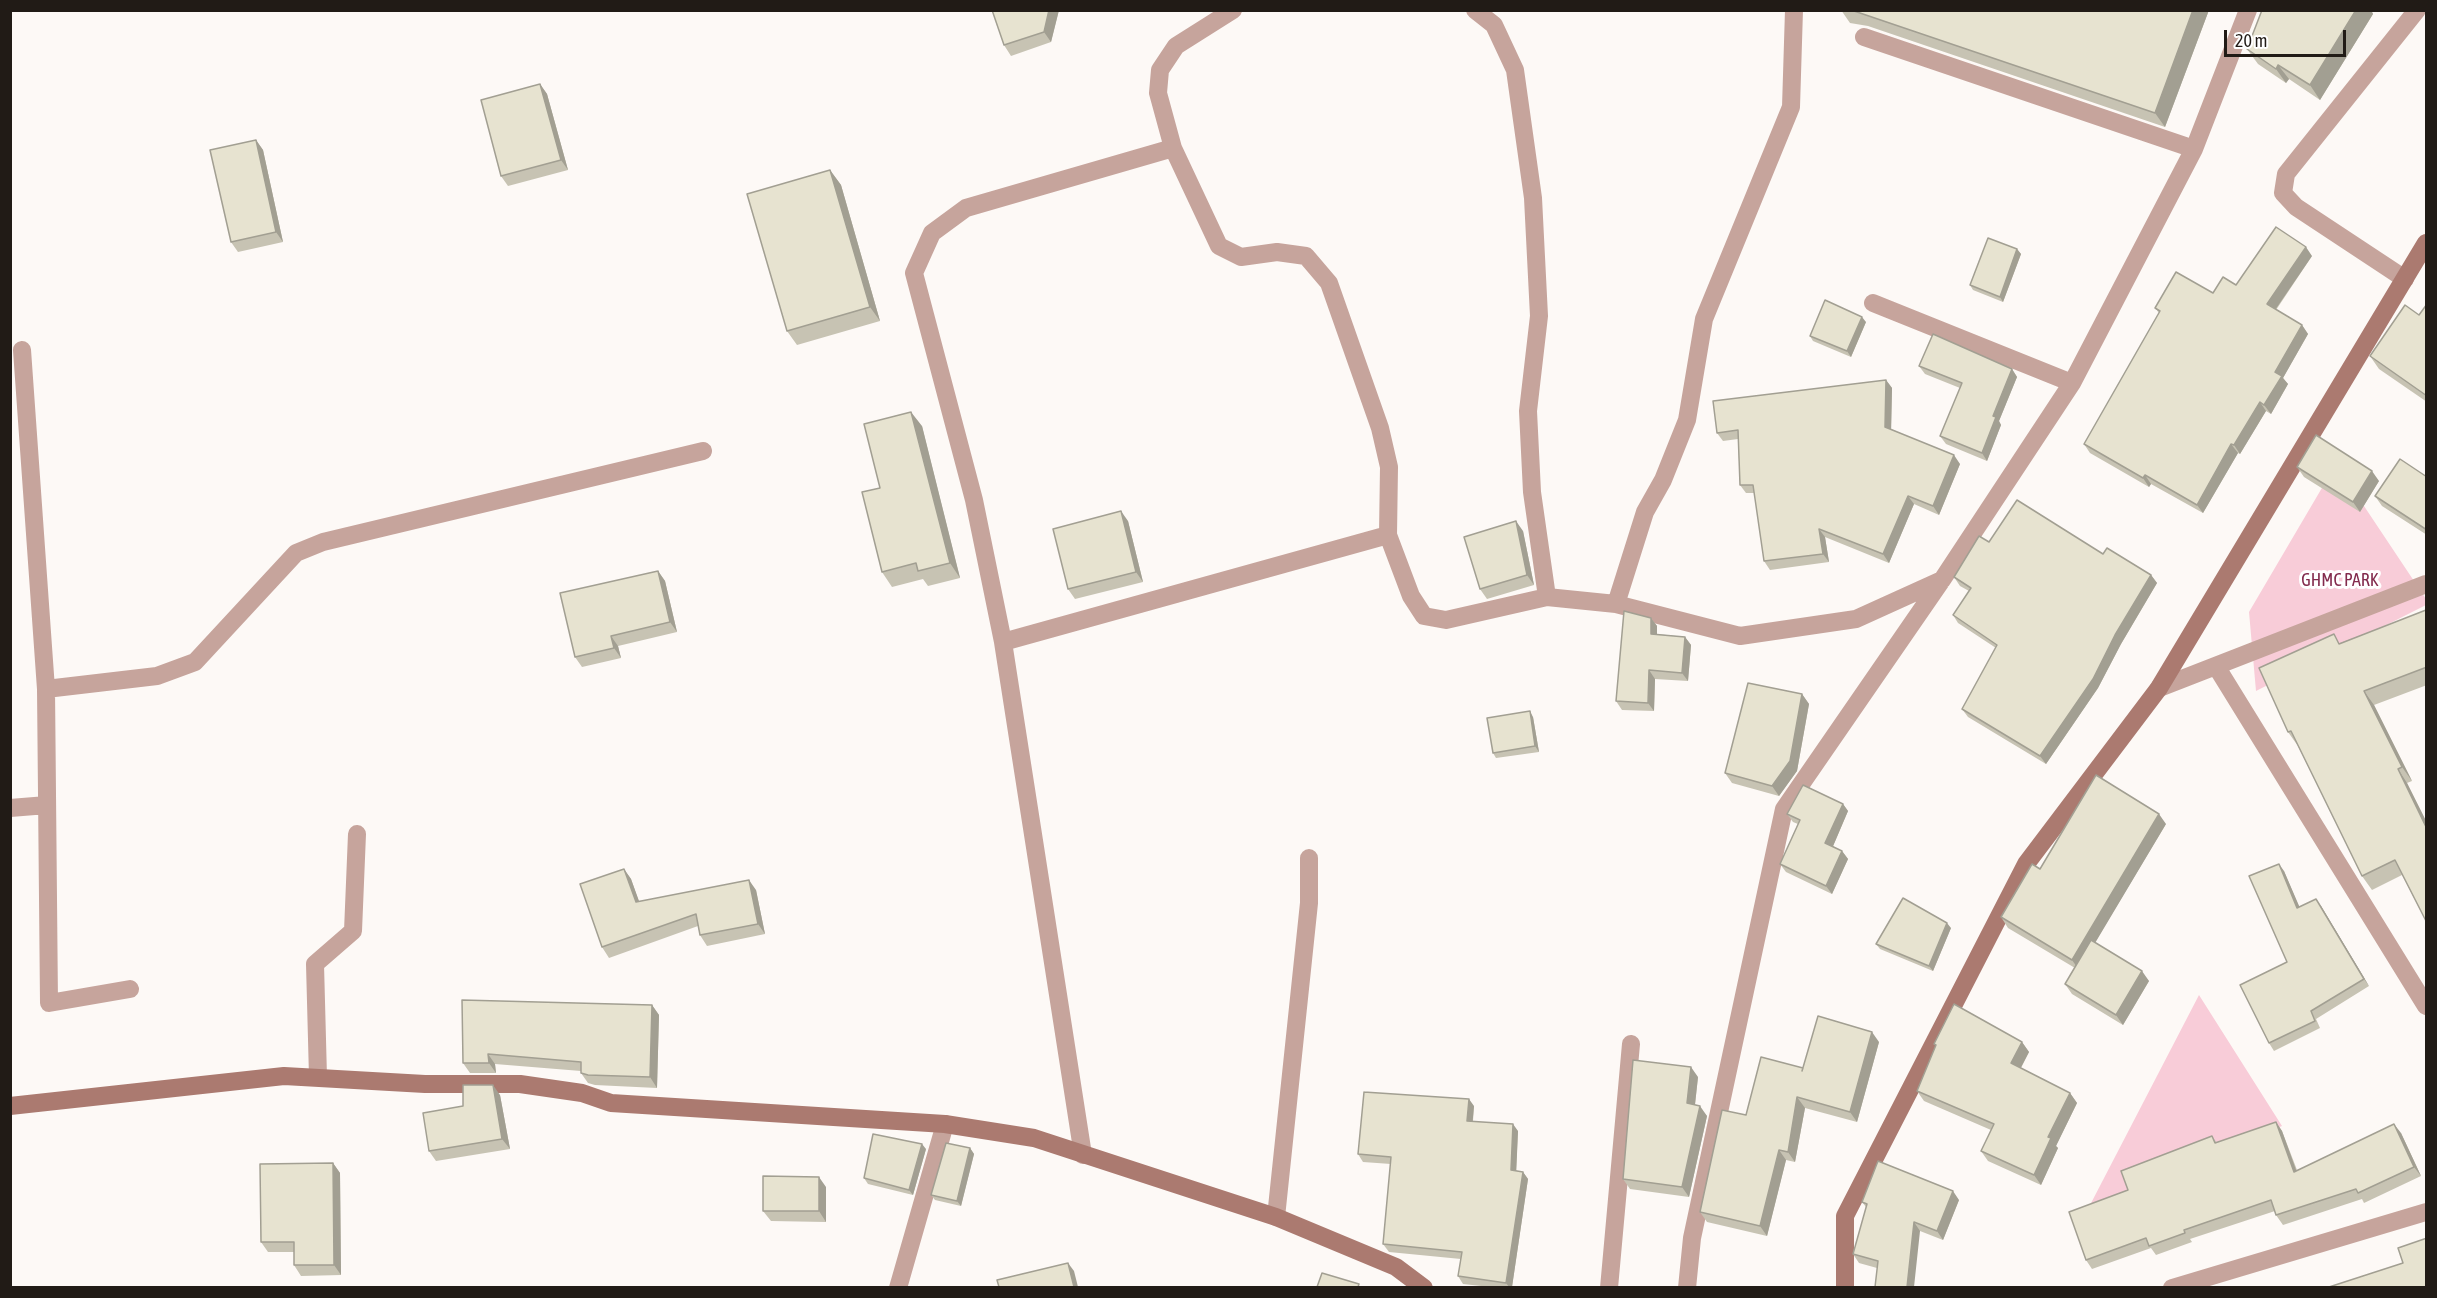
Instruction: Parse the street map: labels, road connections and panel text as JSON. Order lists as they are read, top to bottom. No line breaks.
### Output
{"parks":["GHMC PARK"],"scale_bar":"20 m"}
